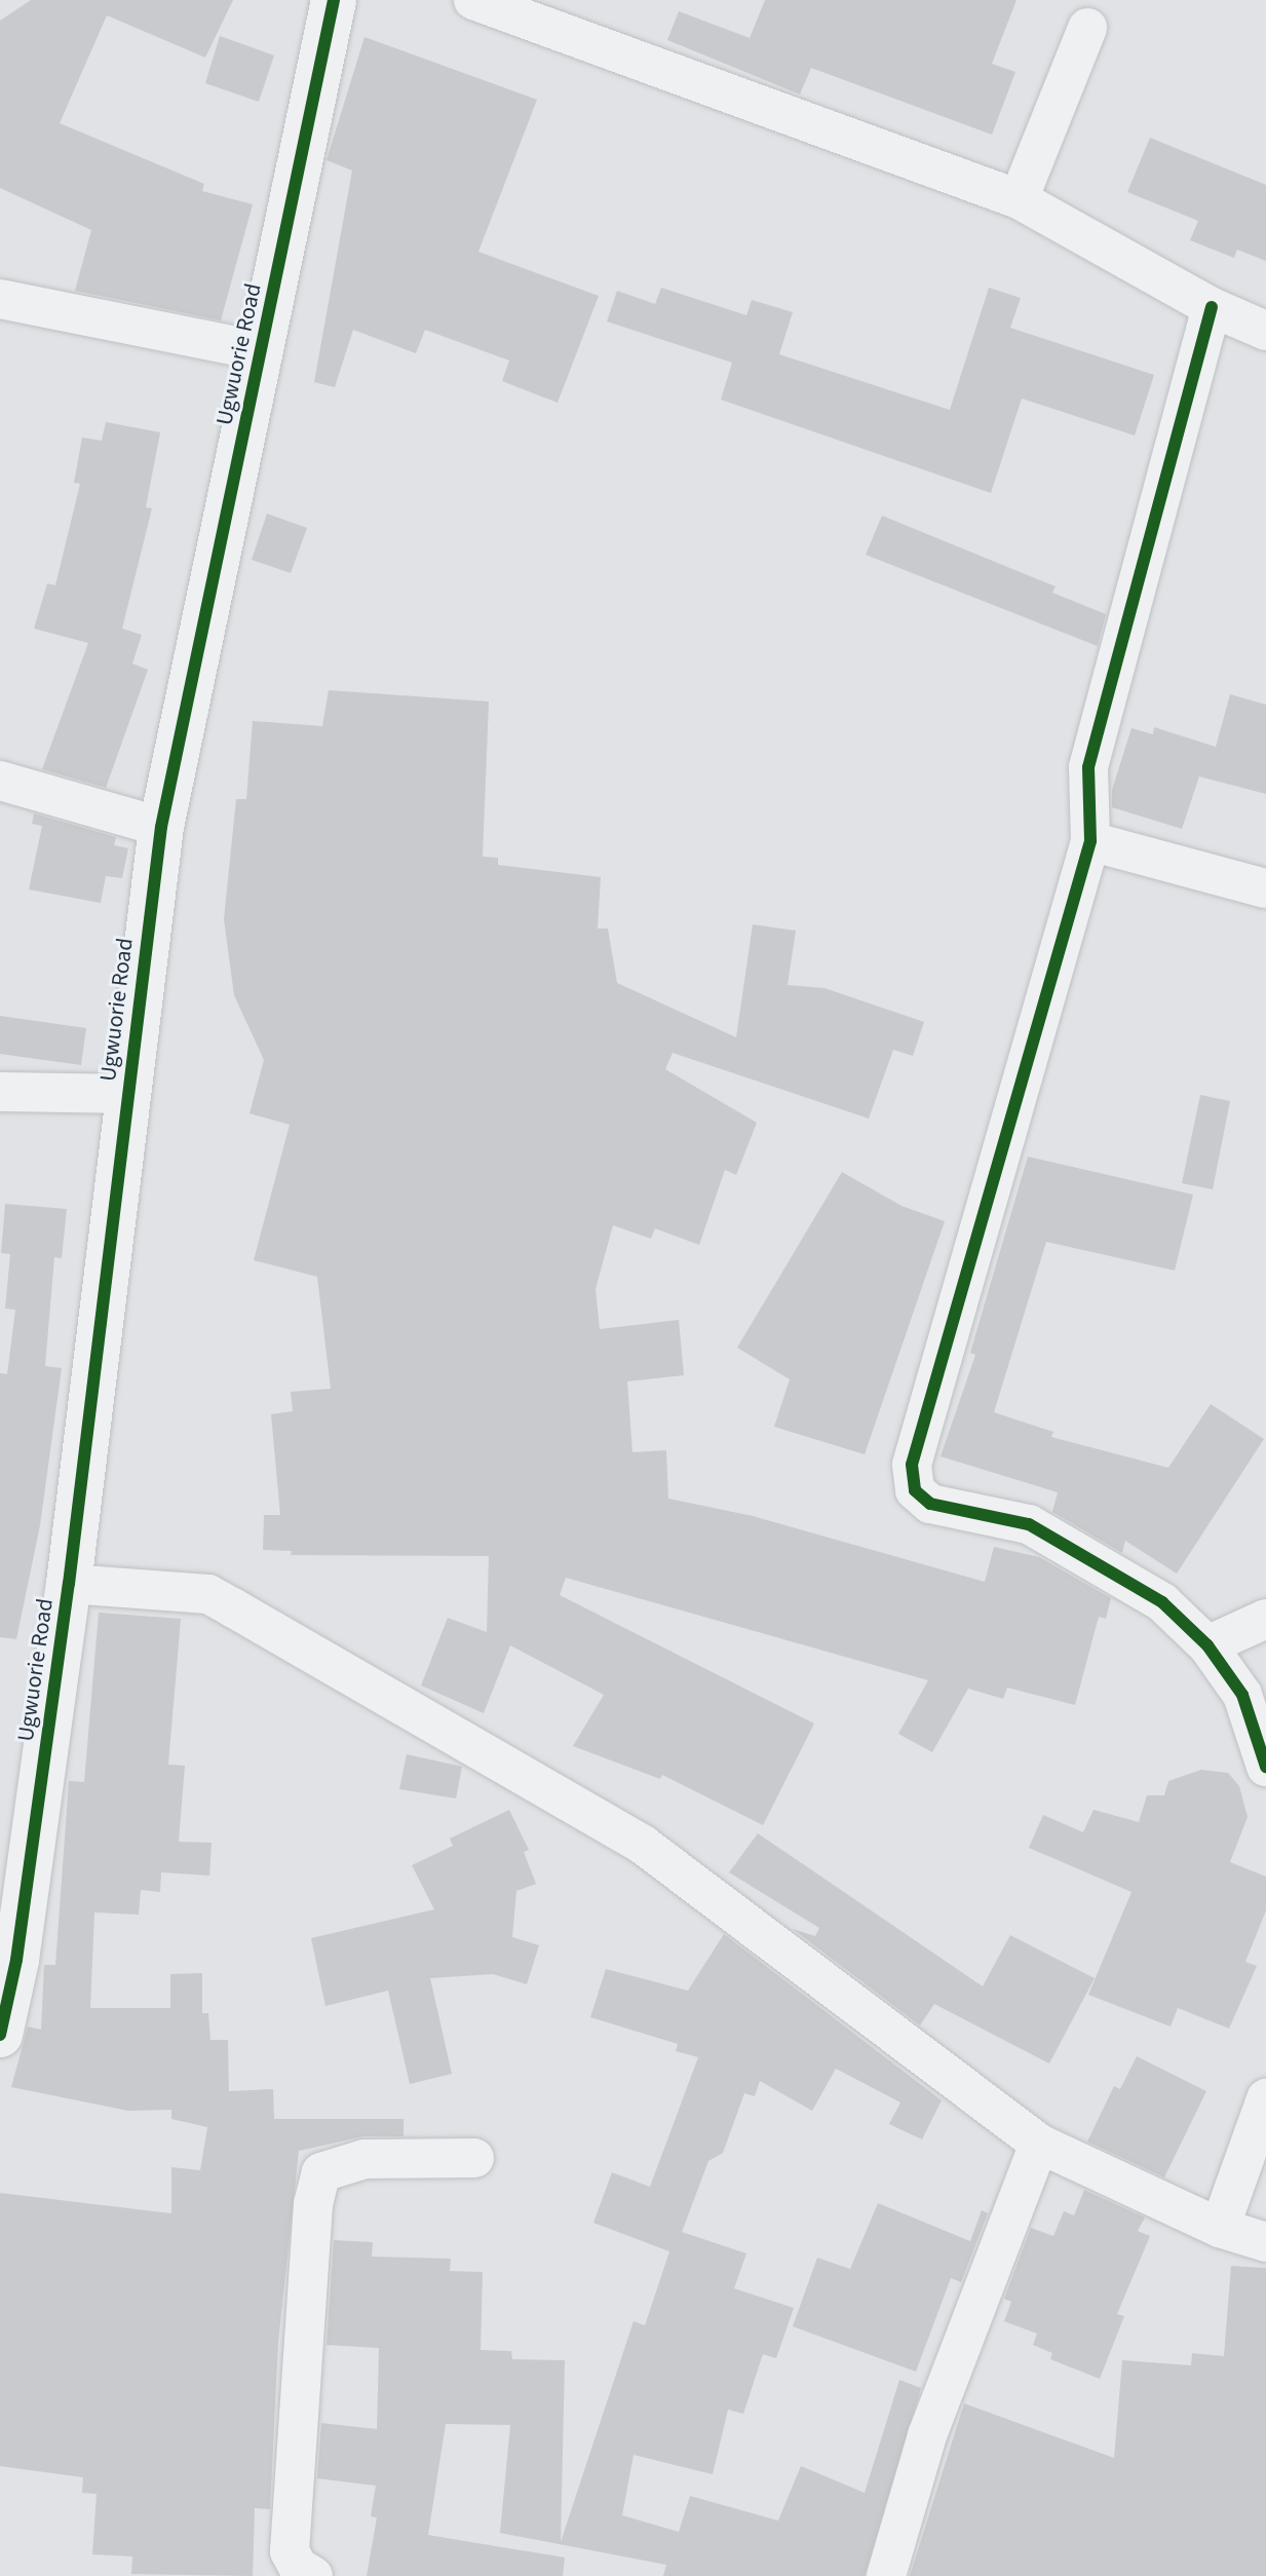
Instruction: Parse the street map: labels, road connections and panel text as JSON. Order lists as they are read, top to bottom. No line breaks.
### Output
{"streets":{"street":["Ugwuorie Road"]}}
